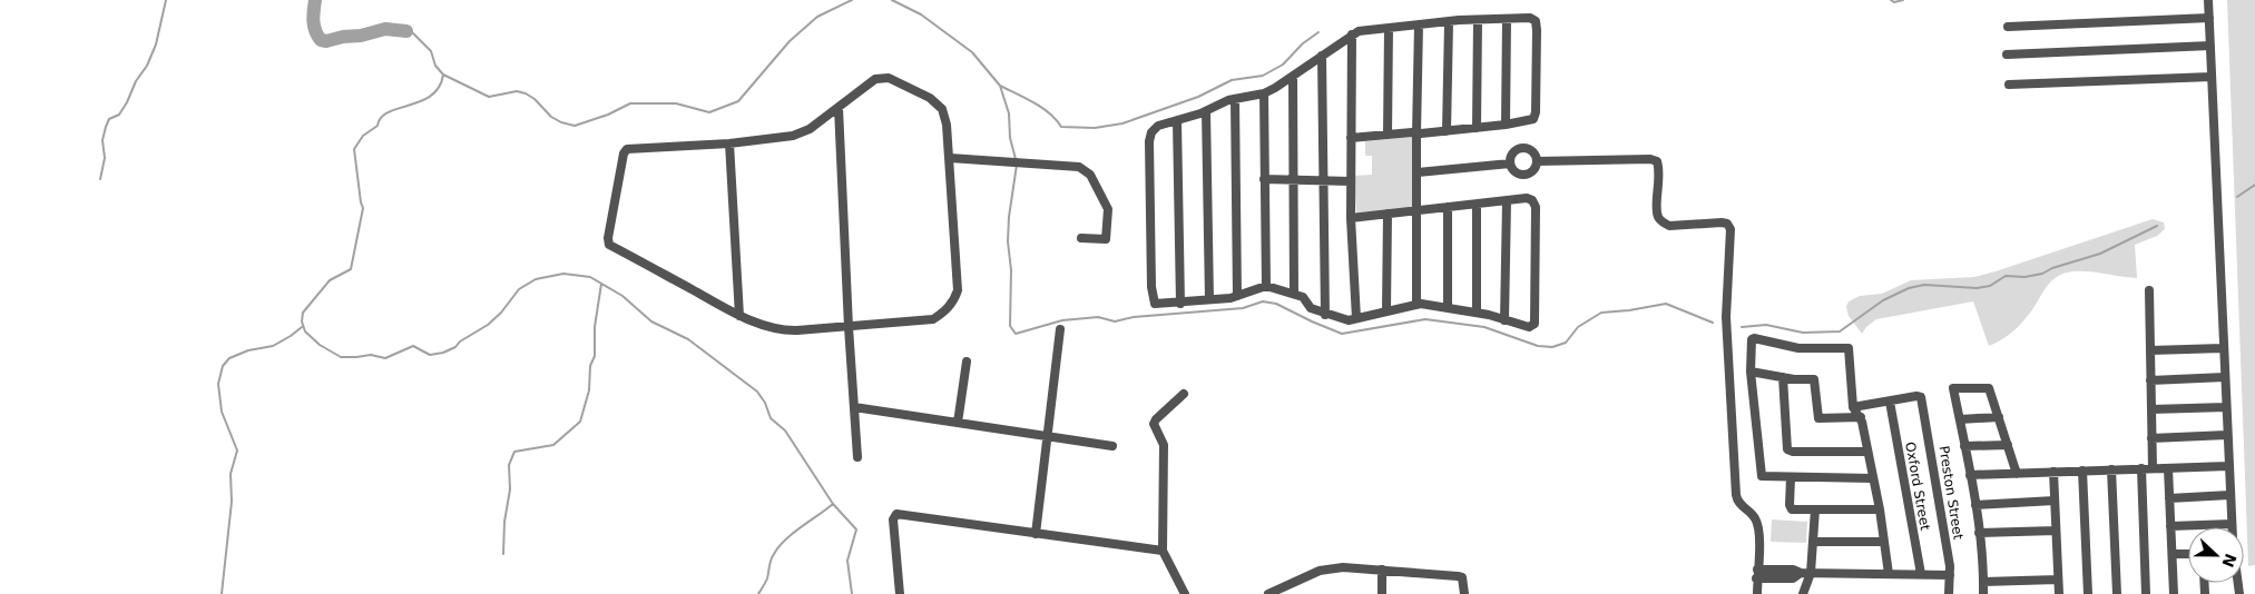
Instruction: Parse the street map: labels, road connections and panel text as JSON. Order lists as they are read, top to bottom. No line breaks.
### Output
{"streets":{"street":["Oxford Street","Preston Street"]},"crossings":[["Oxford Street","Preston Street"]],"north":"right"}
